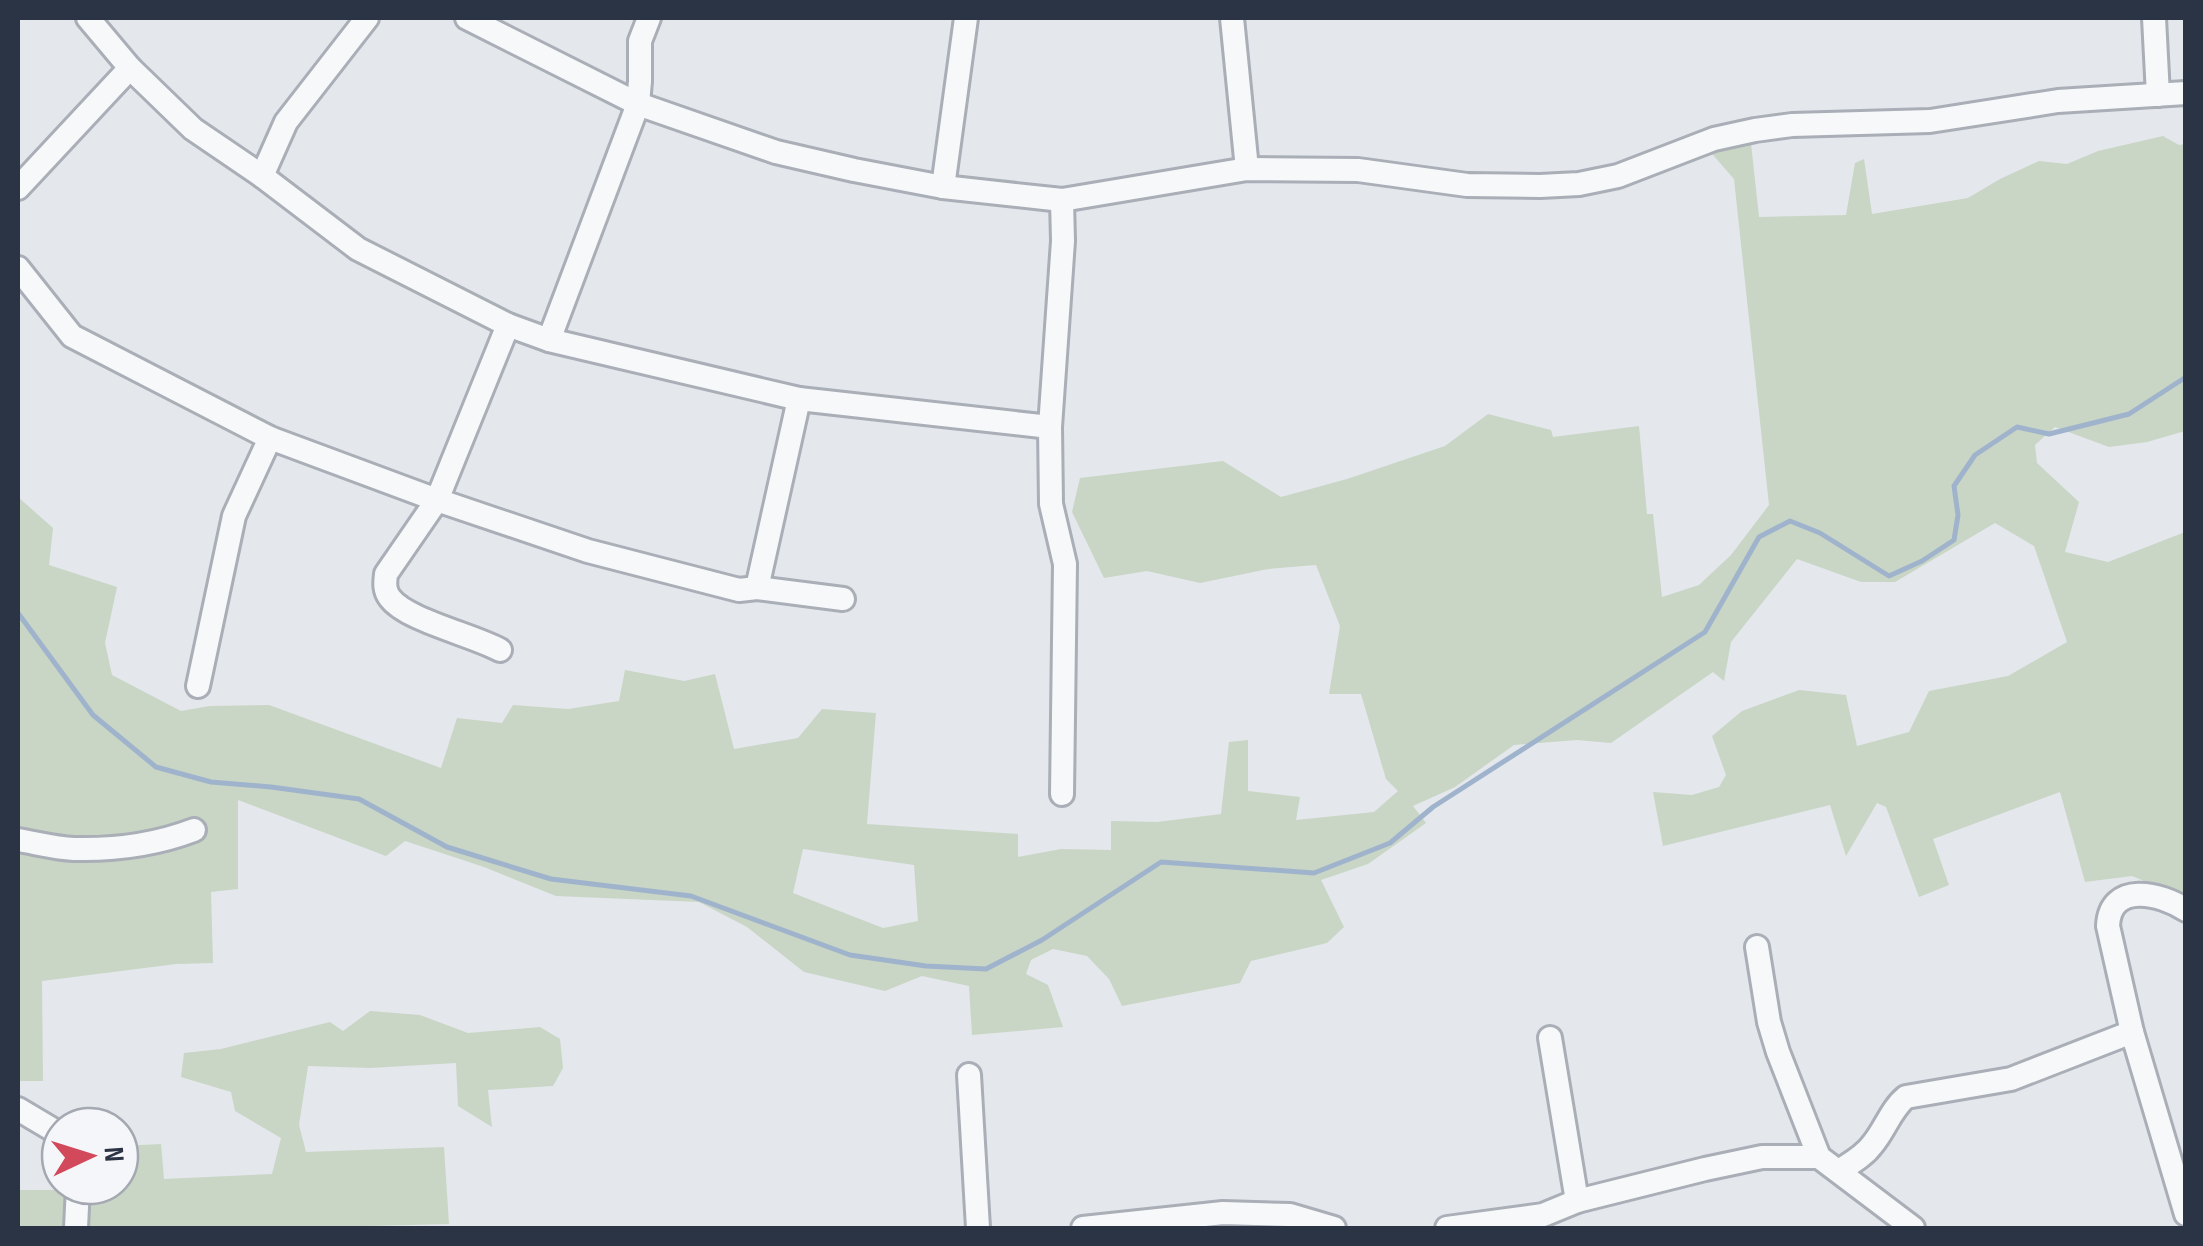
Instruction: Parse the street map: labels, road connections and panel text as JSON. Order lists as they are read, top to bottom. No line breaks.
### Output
{"north":"right"}
